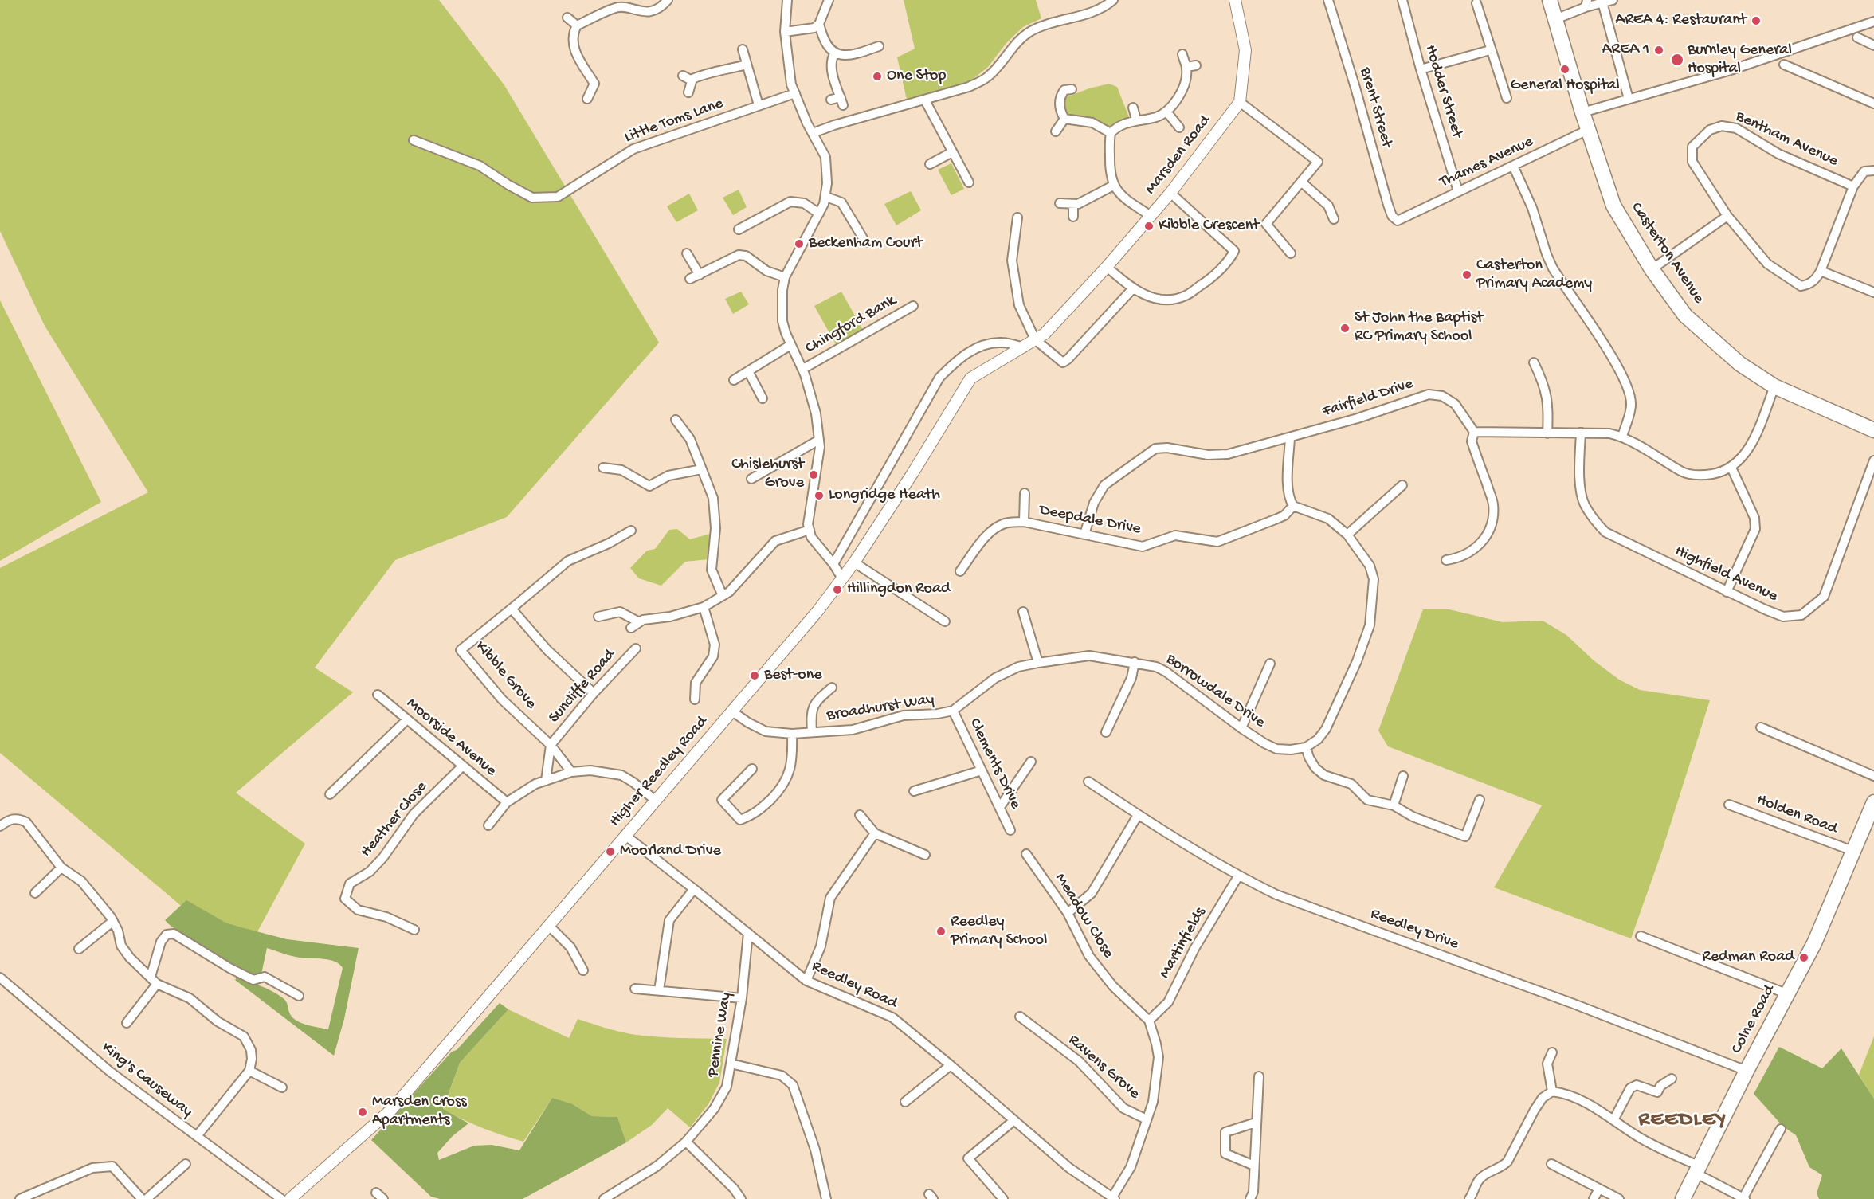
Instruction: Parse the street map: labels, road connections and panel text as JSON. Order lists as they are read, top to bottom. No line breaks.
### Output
{"streets":{"highway":["Casterton Avenue","Colne Road"],"street":["Hodder Street","Brent Street","Little Toms Lane","Bentham Avenue","Marsden Road","Thames Avenue","Chingford Bank","Fairfield Drive","Deepdale Drive","Highfield Avenue","Kibble Grove","Suncliffe Road","Borrowdale Drive","Broadhurst Way","Moorside Avenue","Clements Drive","Higher Reedley Road","Holden Road","Heather Close","Meadow Close","Reedley Drive","Martinfields","Reedley Road","Pennine Way","Ravens Grove","King's Causeway"]},"crossings":[["Hodder Street","Thames Avenue"],["Brent Street","Thames Avenue"],["Marsden Road","Higher Reedley Road"],["Thames Avenue","Casterton Avenue"],["Fairfield Drive","Deepdale Drive"],["Kibble Grove","Suncliffe Road"],["Borrowdale Drive","Broadhurst Way"],["Borrowdale Drive","Clements Drive"],["Broadhurst Way","Clements Drive"],["Broadhurst Way","Higher Reedley Road"],["Moorside Avenue","Heather Close"],["Higher Reedley Road","Reedley Road"],["Holden Road","Colne Road"],["Meadow Close","Martinfields"],["Meadow Close","Reedley Road"],["Meadow Close","Ravens Grove"],["Reedley Drive","Martinfields"],["Reedley Drive","Colne Road"],["Reedley Road","Pennine Way"]],"districts":["REEDLEY"],"places":["AREA 4: Restaurant","AREA 1","Burnley General Hospital","General Hospital","One Stop","Kibble Crescent","Beckenham Court","Casterton Primary Academy","St John the Baptist RC Primary School","Chislehurst Grove","Longridge Heath","Hillingdon Road","Best-one","Moorland Drive","Reedley Primary School","Redman Road","Marsden Cross Apartments"]}
